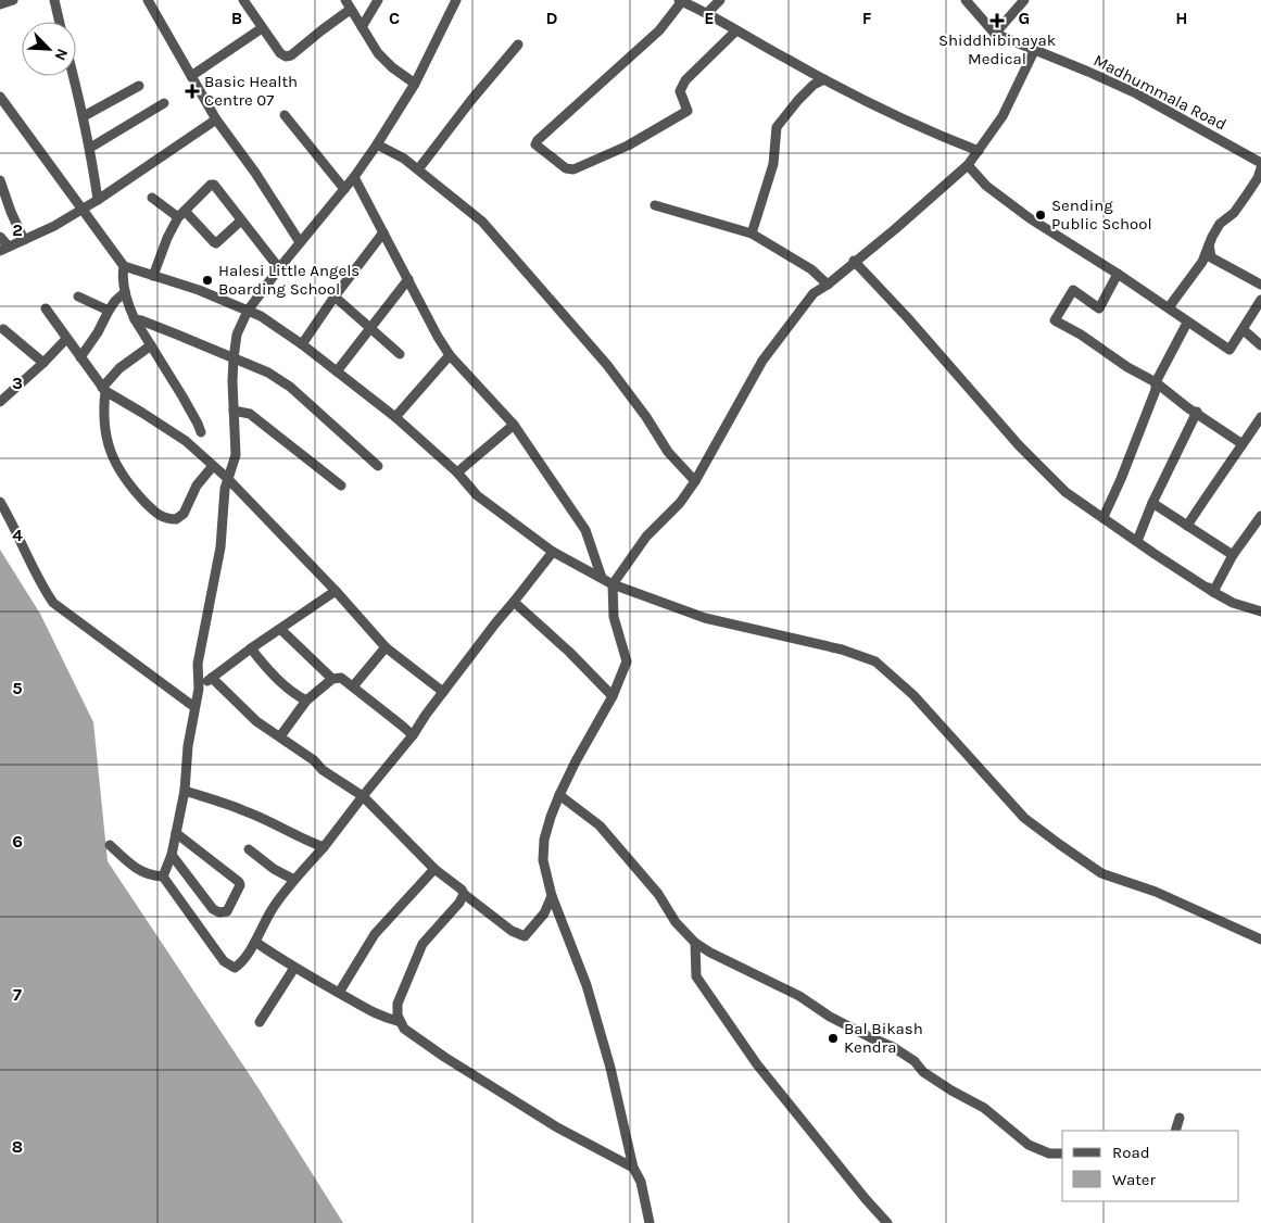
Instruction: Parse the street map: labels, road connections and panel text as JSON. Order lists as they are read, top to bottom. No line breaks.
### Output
{"streets":{"street":["Madhummala Road"]},"places":{"health":["Shiddhibinayak Medical","Basic Health Centre 07"],"other":["Sending Public School","Halesi Little Angels Boarding School","Bal Bikash Kendra"]},"legend":["Road","Water"],"north":"bottom right","grid":{"columns":["B","C","D","E","F","G","H"],"rows":["2","3","4","5","6","7","8"]}}
